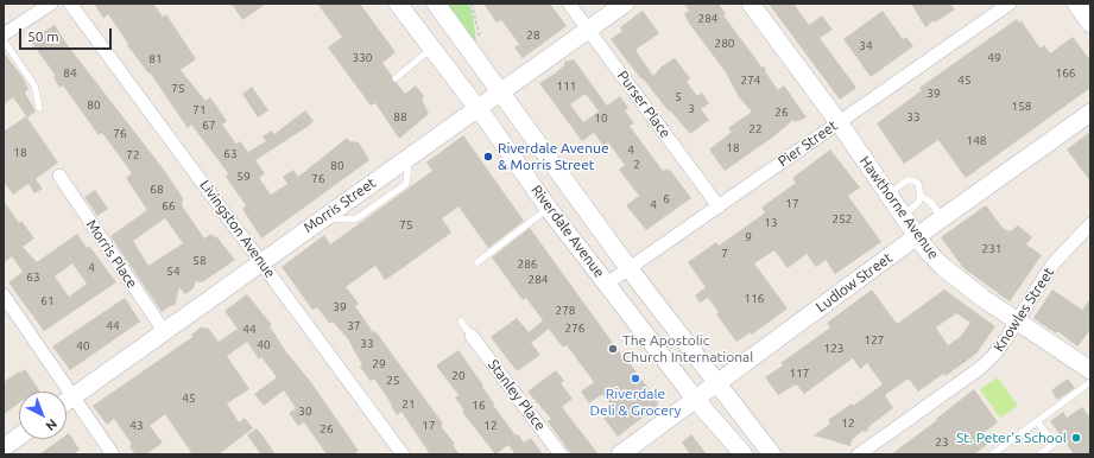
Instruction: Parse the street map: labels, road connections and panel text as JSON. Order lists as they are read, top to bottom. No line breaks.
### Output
{"streets":{"street":["Purser Place","Pier Street","Morris Street","Hawthorne Avenue","Livingston Avenue","Riverdale Avenue","Morris Place","Ludlow Street","Knowles Street","Stanley Place"]},"crossings":[["Purser Place","Pier Street"],["Purser Place","Morris Street"],["Pier Street","Hawthorne Avenue"],["Pier Street","Riverdale Avenue"],["Morris Street","Livingston Avenue"],["Morris Street","Riverdale Avenue"],["Morris Street","Morris Place"],["Hawthorne Avenue","Ludlow Street"],["Hawthorne Avenue","Knowles Street"],["Riverdale Avenue","Ludlow Street"]],"places":["Riverdale Avenue & Morris Street","The Apostolic Church International","Riverdale Deli & Grocery","St. Peter's School"],"house_numbers":["284","28","280","34","330","49","81","84","166","274","45","111","75","39","5","80","158","3","71","26","88","33","10","67","22","76","148","18","4","18","63","72","2","80","59","76","68","6","17","4","66","252","13","75","9","231","7","58","286","4","54","63","284","116","61","39","278","44","37","276","44","127","33","40","40","123","29","117","20","25","45","21","16","30","12","43","17","12","26","23"],"scale_bar":"50 m","north":"bottom right"}
